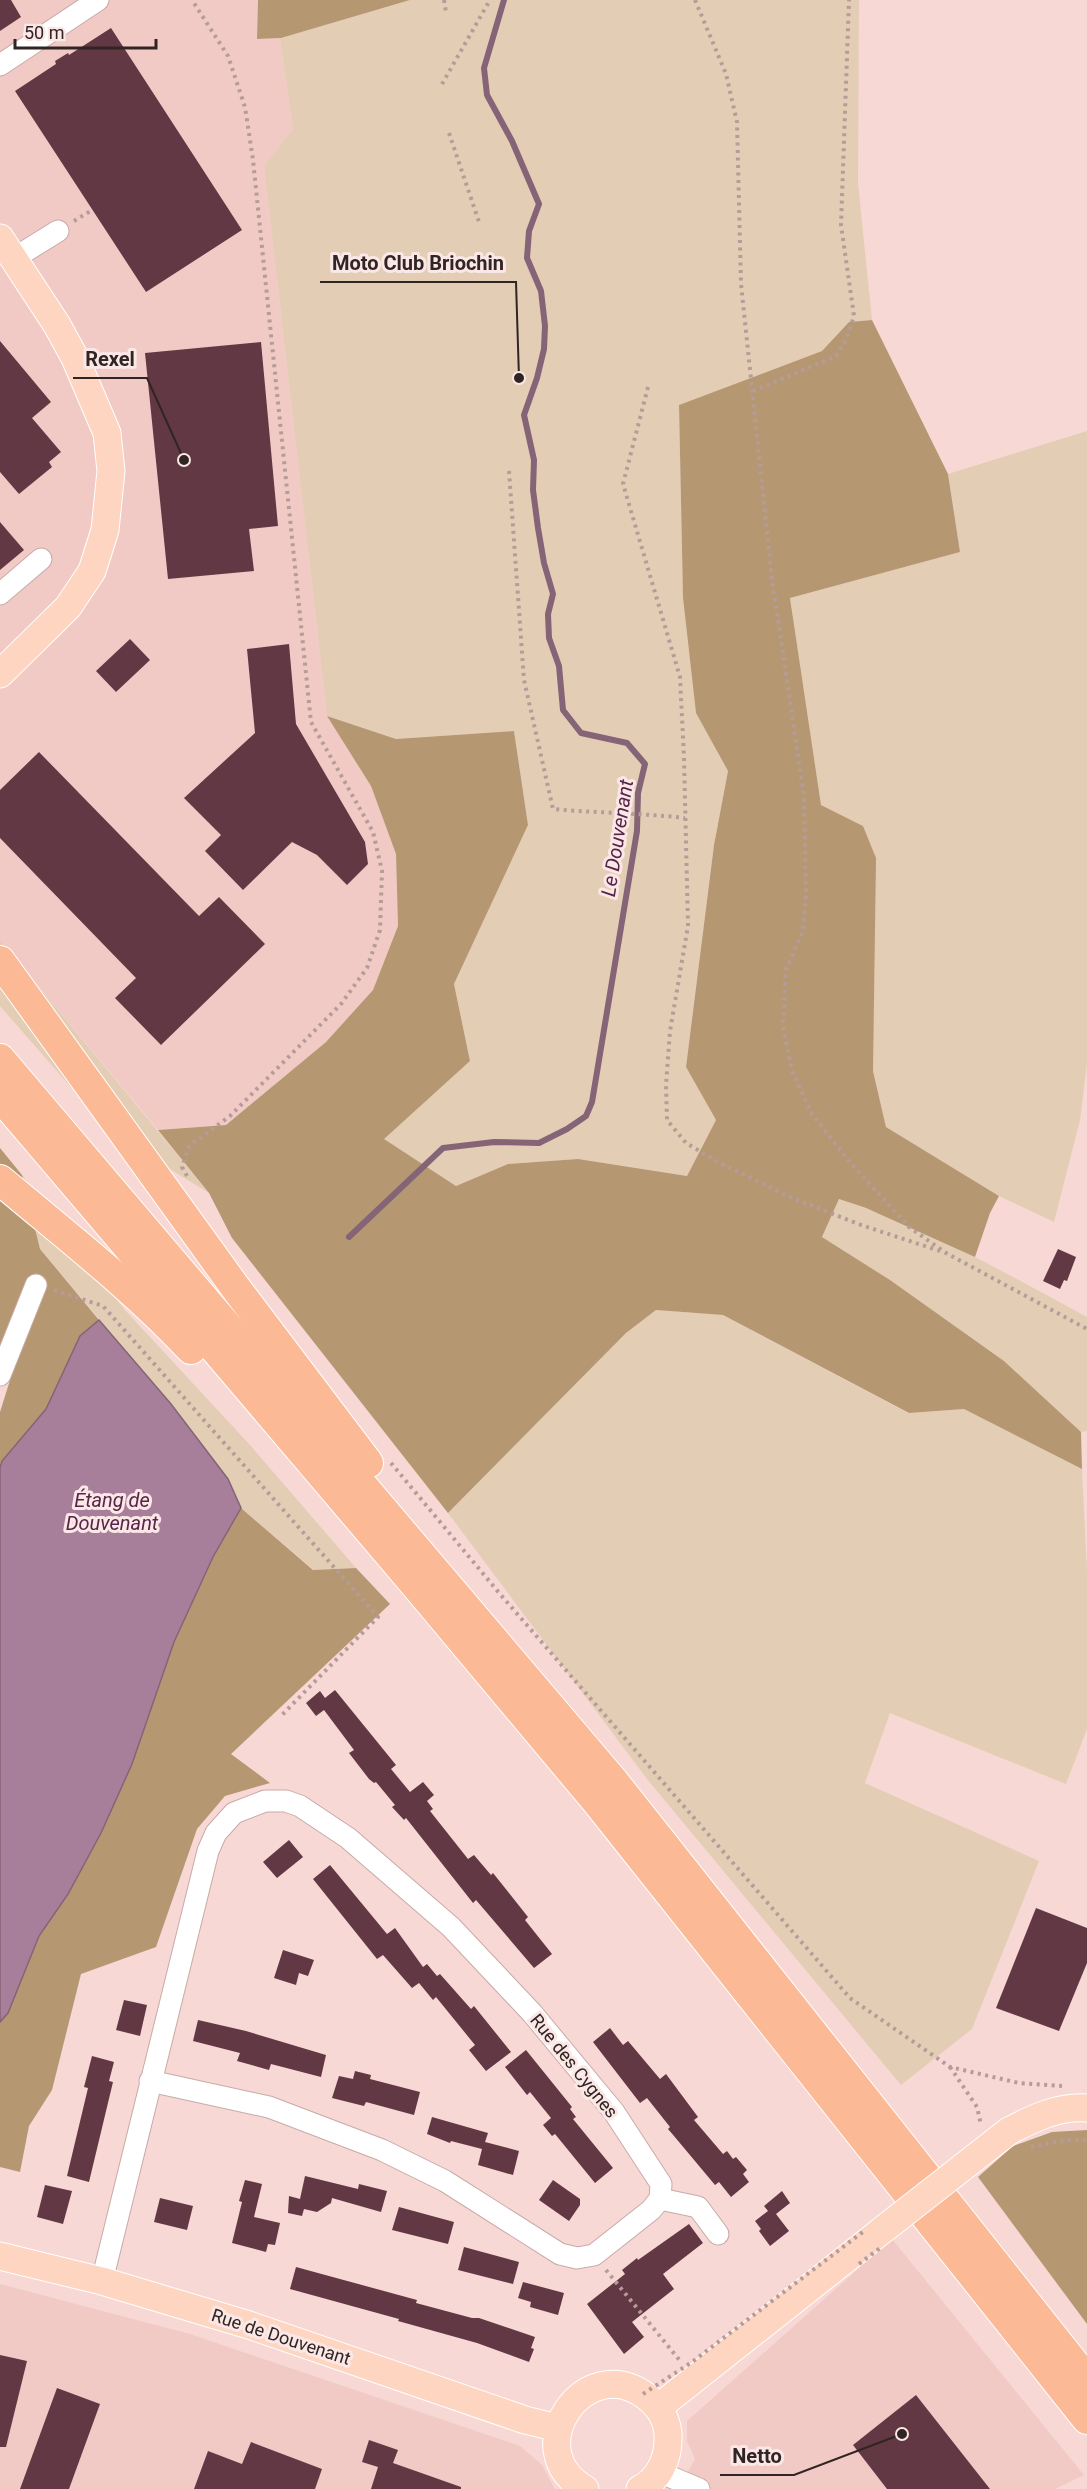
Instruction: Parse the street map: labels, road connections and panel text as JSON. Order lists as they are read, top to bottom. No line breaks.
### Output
{"streets":{"main road":["Rue de Douvenant"],"street":["Rue des Cygnes"]},"crossings":[["Rue des Cygnes","Rue de Douvenant"]],"water":["Le Douvenant","Étang de Douvenant"],"places":["Moto Club Briochin","Rexel","Netto"],"scale_bar":"50 m"}
